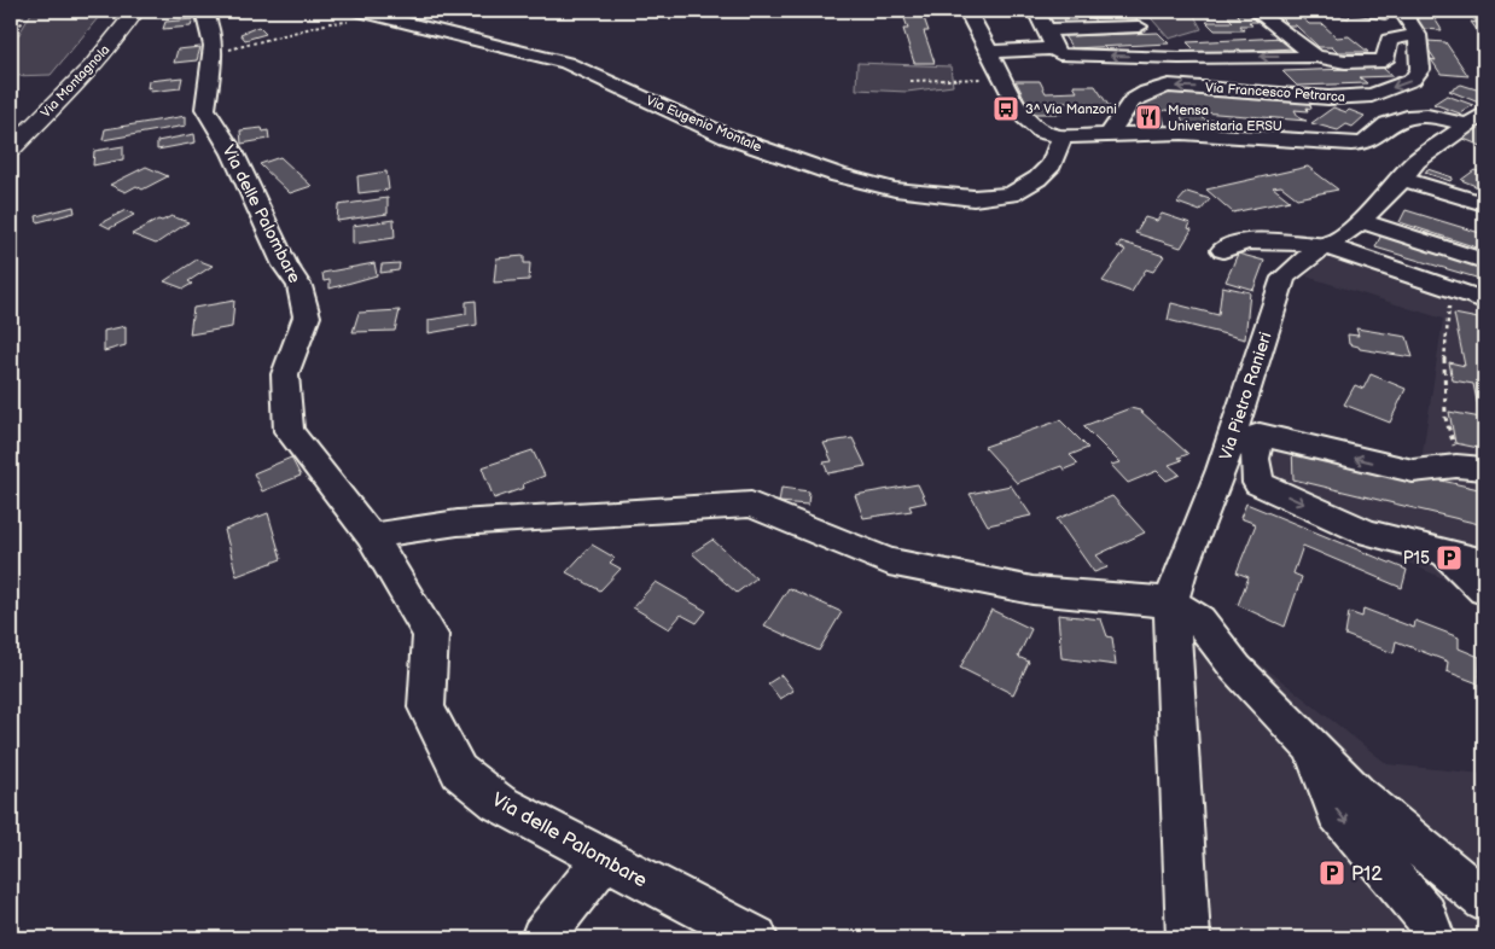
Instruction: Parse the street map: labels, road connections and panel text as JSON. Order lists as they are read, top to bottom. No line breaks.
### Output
{"streets":{"main road":["Via Montagnola"],"street":["Via Francesco Petrarca","Via Eugenio Montale","Via delle Palombare","Via Pietro Ranieri"]},"places":{"bus stop":["3^ Via Manzoni"],"restaurant":["Mensa Univeristaria ERSU"],"parking":["P15","P12"]}}
